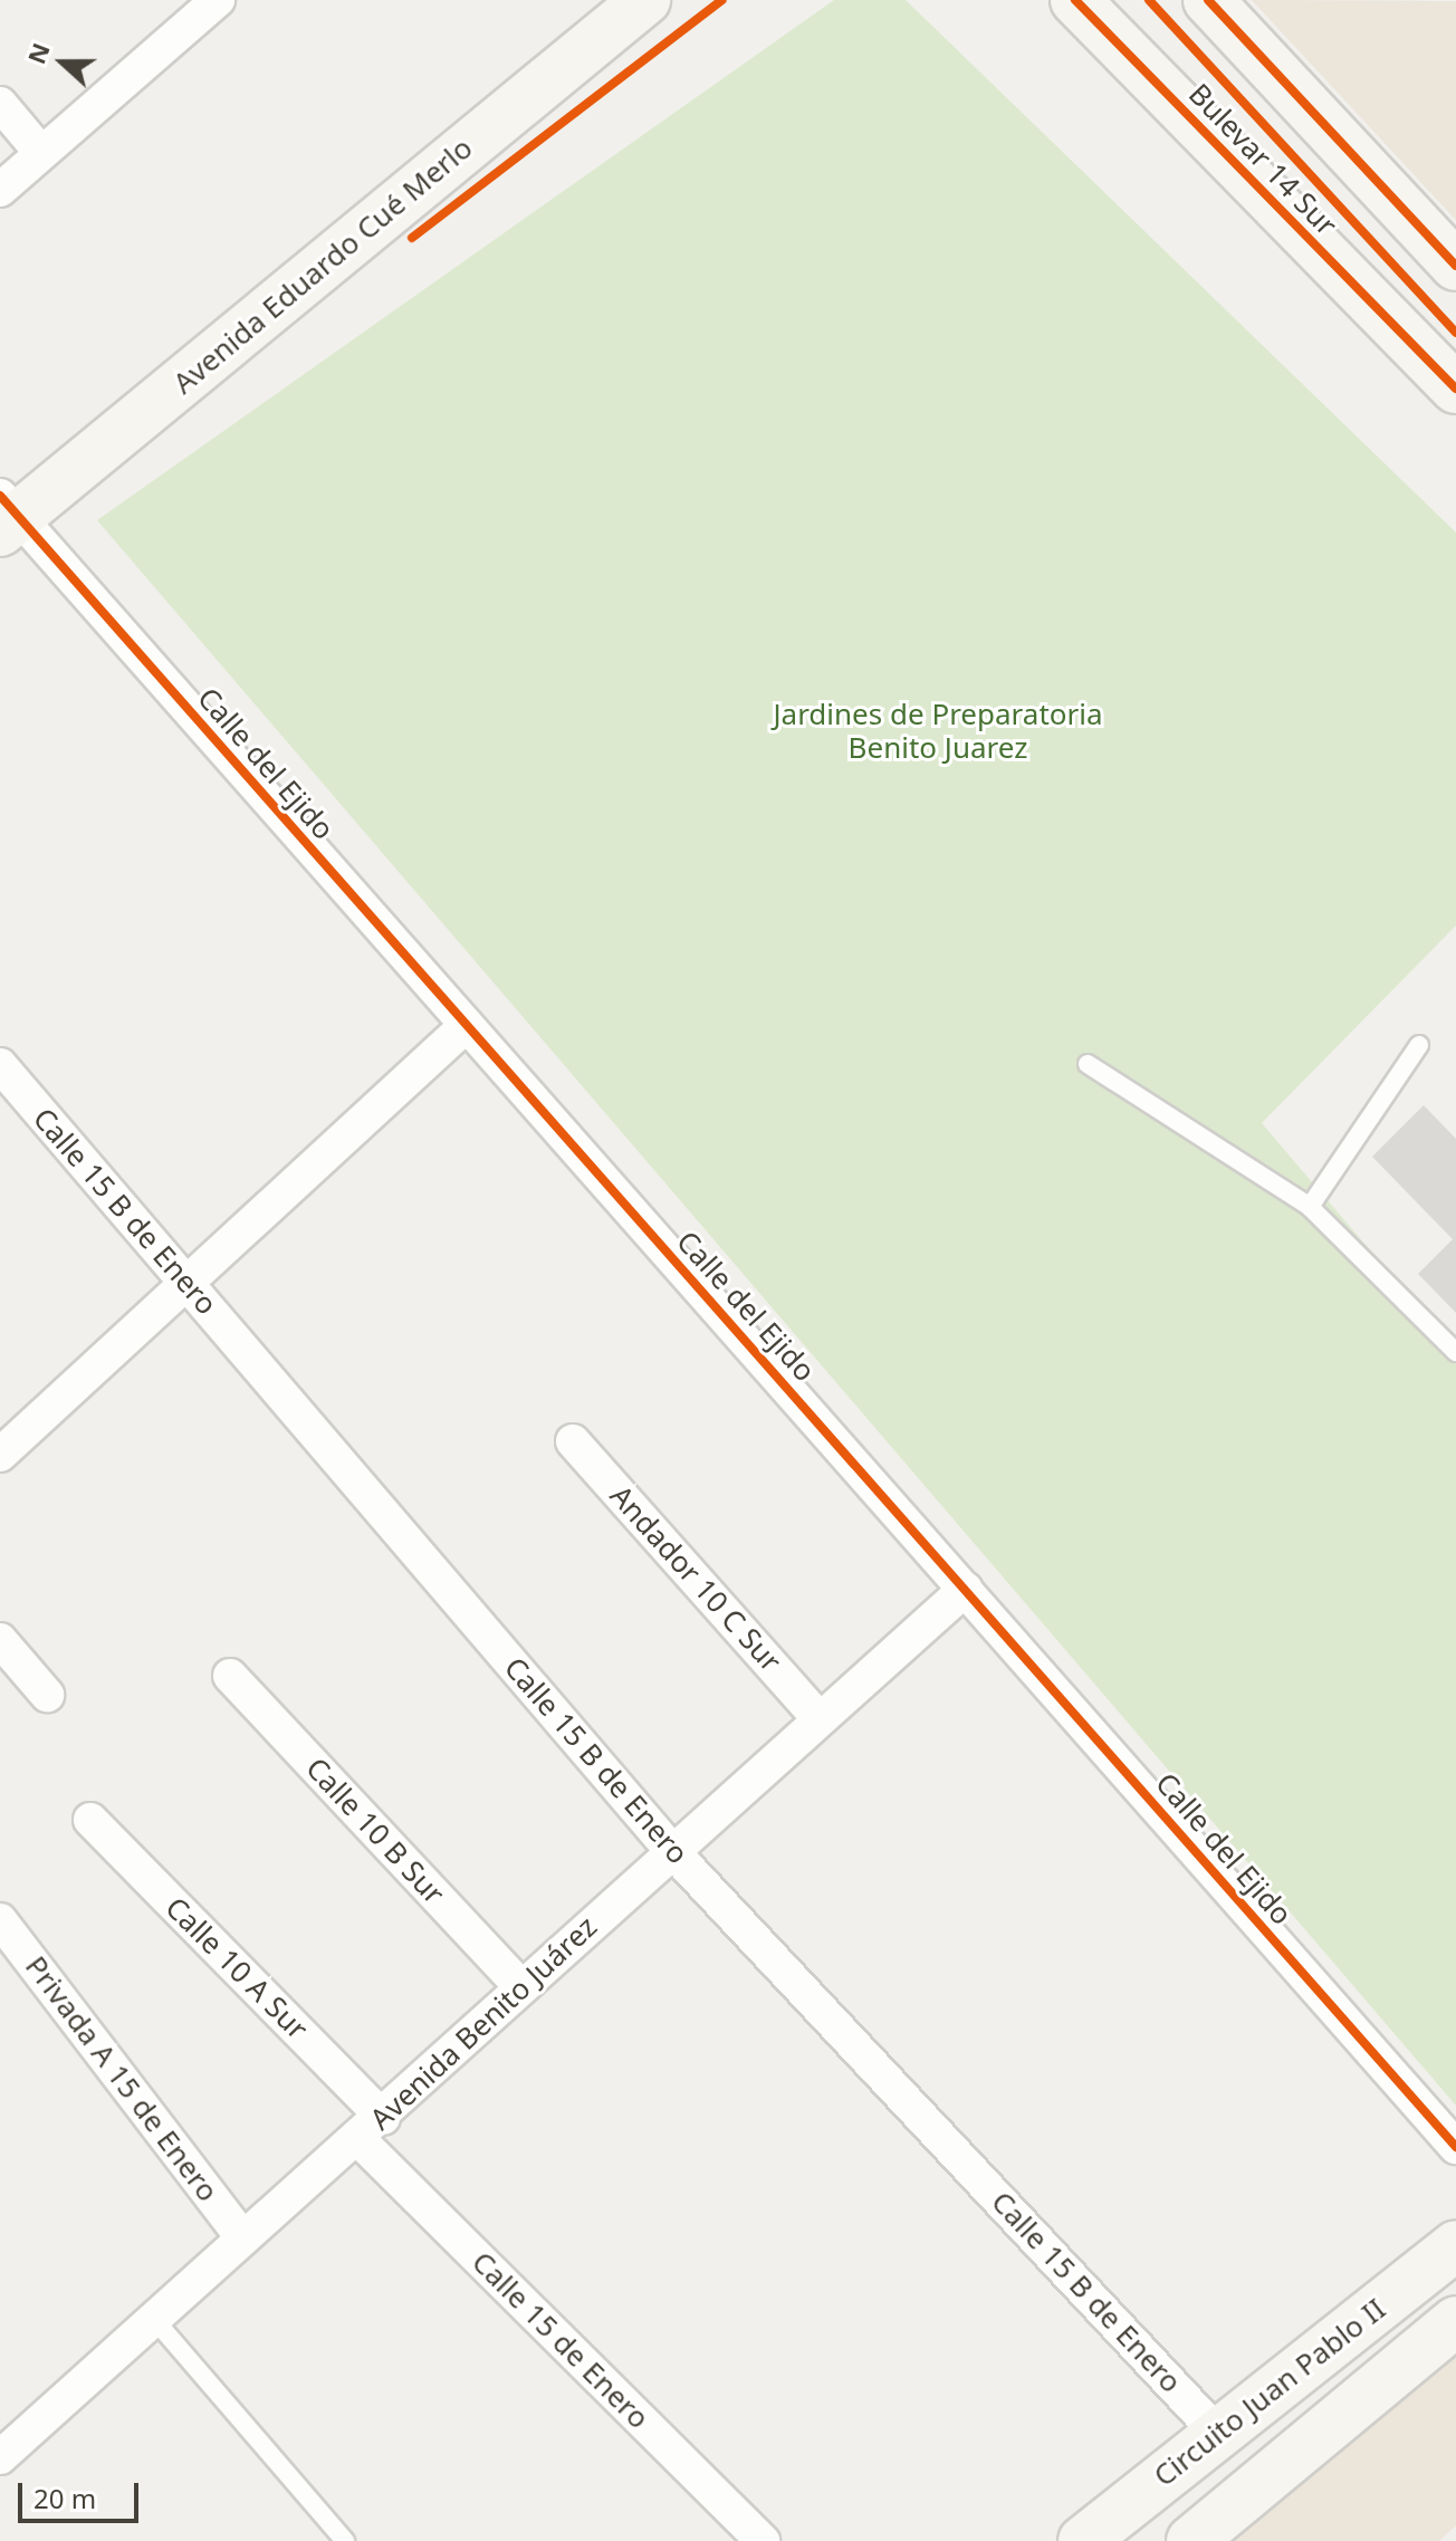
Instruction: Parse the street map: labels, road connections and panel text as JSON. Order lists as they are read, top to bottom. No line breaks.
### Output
{"streets":{"main road":["Bulevar 14 Sur","Avenida Eduardo Cué Merlo","Circuito Juan Pablo II"],"street":["Calle del Ejido","Calle 15 B de Enero","Andador 10 C Sur","Calle 10 B Sur","Calle 10 A Sur","Avenida Benito Juárez","Privada A 15 de Enero","Calle 15 de Enero"]},"crossings":[["Avenida Eduardo Cué Merlo","Calle del Ejido"],["Calle del Ejido","Avenida Benito Juárez"],["Calle 15 B de Enero","Avenida Benito Juárez"],["Calle 15 B de Enero","Circuito Juan Pablo II"],["Andador 10 C Sur","Avenida Benito Juárez"],["Calle 10 B Sur","Avenida Benito Juárez"],["Calle 10 A Sur","Avenida Benito Juárez"],["Calle 10 A Sur","Calle 15 de Enero"],["Avenida Benito Juárez","Privada A 15 de Enero"],["Avenida Benito Juárez","Calle 15 de Enero"]],"parks":["Jardines de Preparatoria Benito Juarez"],"scale_bar":"20 m","north":"left"}
